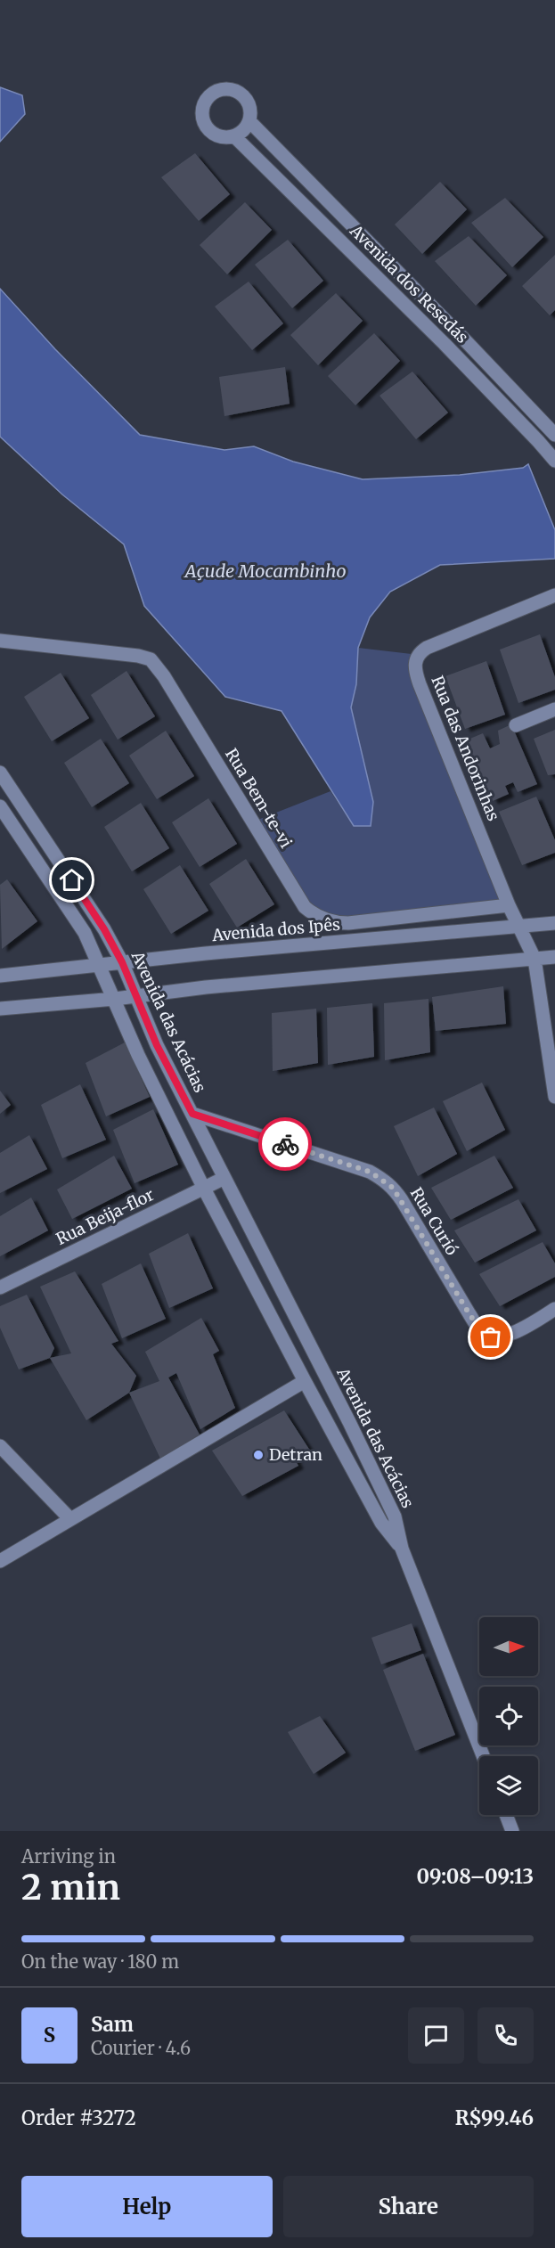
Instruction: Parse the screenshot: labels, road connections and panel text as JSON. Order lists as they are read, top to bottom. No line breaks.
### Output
{"streets":{"street":["Avenida dos Resedás","Rua das Andorinhas","Rua Bem-te-vi","Avenida dos Ipês","Avenida das Acácias","Rua Beija-flor","Rua Curió"]},"crossings":[["Rua das Andorinhas","Rua Bem-te-vi"],["Avenida dos Ipês","Avenida das Acácias"],["Avenida das Acácias","Rua Beija-flor"],["Avenida das Acácias","Rua Curió"]],"water":["Açude Mocambinho"],"places":["Detran"],"north":"right","page":{"heading":["2 min","Arriving in","09:08–09:13"],"panel":["Sam","Courier · 4.6","Order #3272","R$99.46"],"bar":"On the way · 180 m","round":"S","buttons":["Help","Share"]}}
